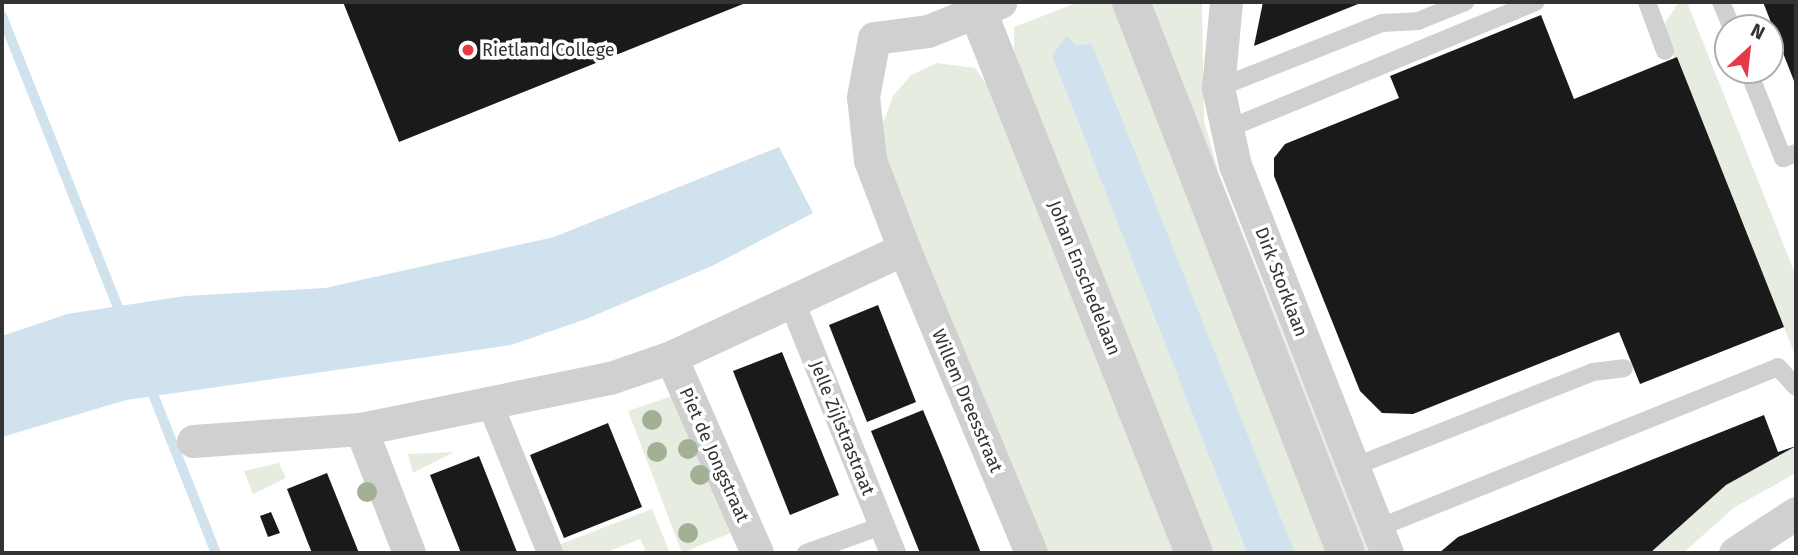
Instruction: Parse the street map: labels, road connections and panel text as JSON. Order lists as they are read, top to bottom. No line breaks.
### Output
{"streets":{"street":["Johan Enschedelaan","Dirk Storklaan","Willem Dreesstraat","Jelle Zijlstrastraat","Piet de Jongstraat"]},"crossings":[["Johan Enschedelaan","Willem Dreesstraat"]],"places":["Rietland College"],"north":"top right"}
